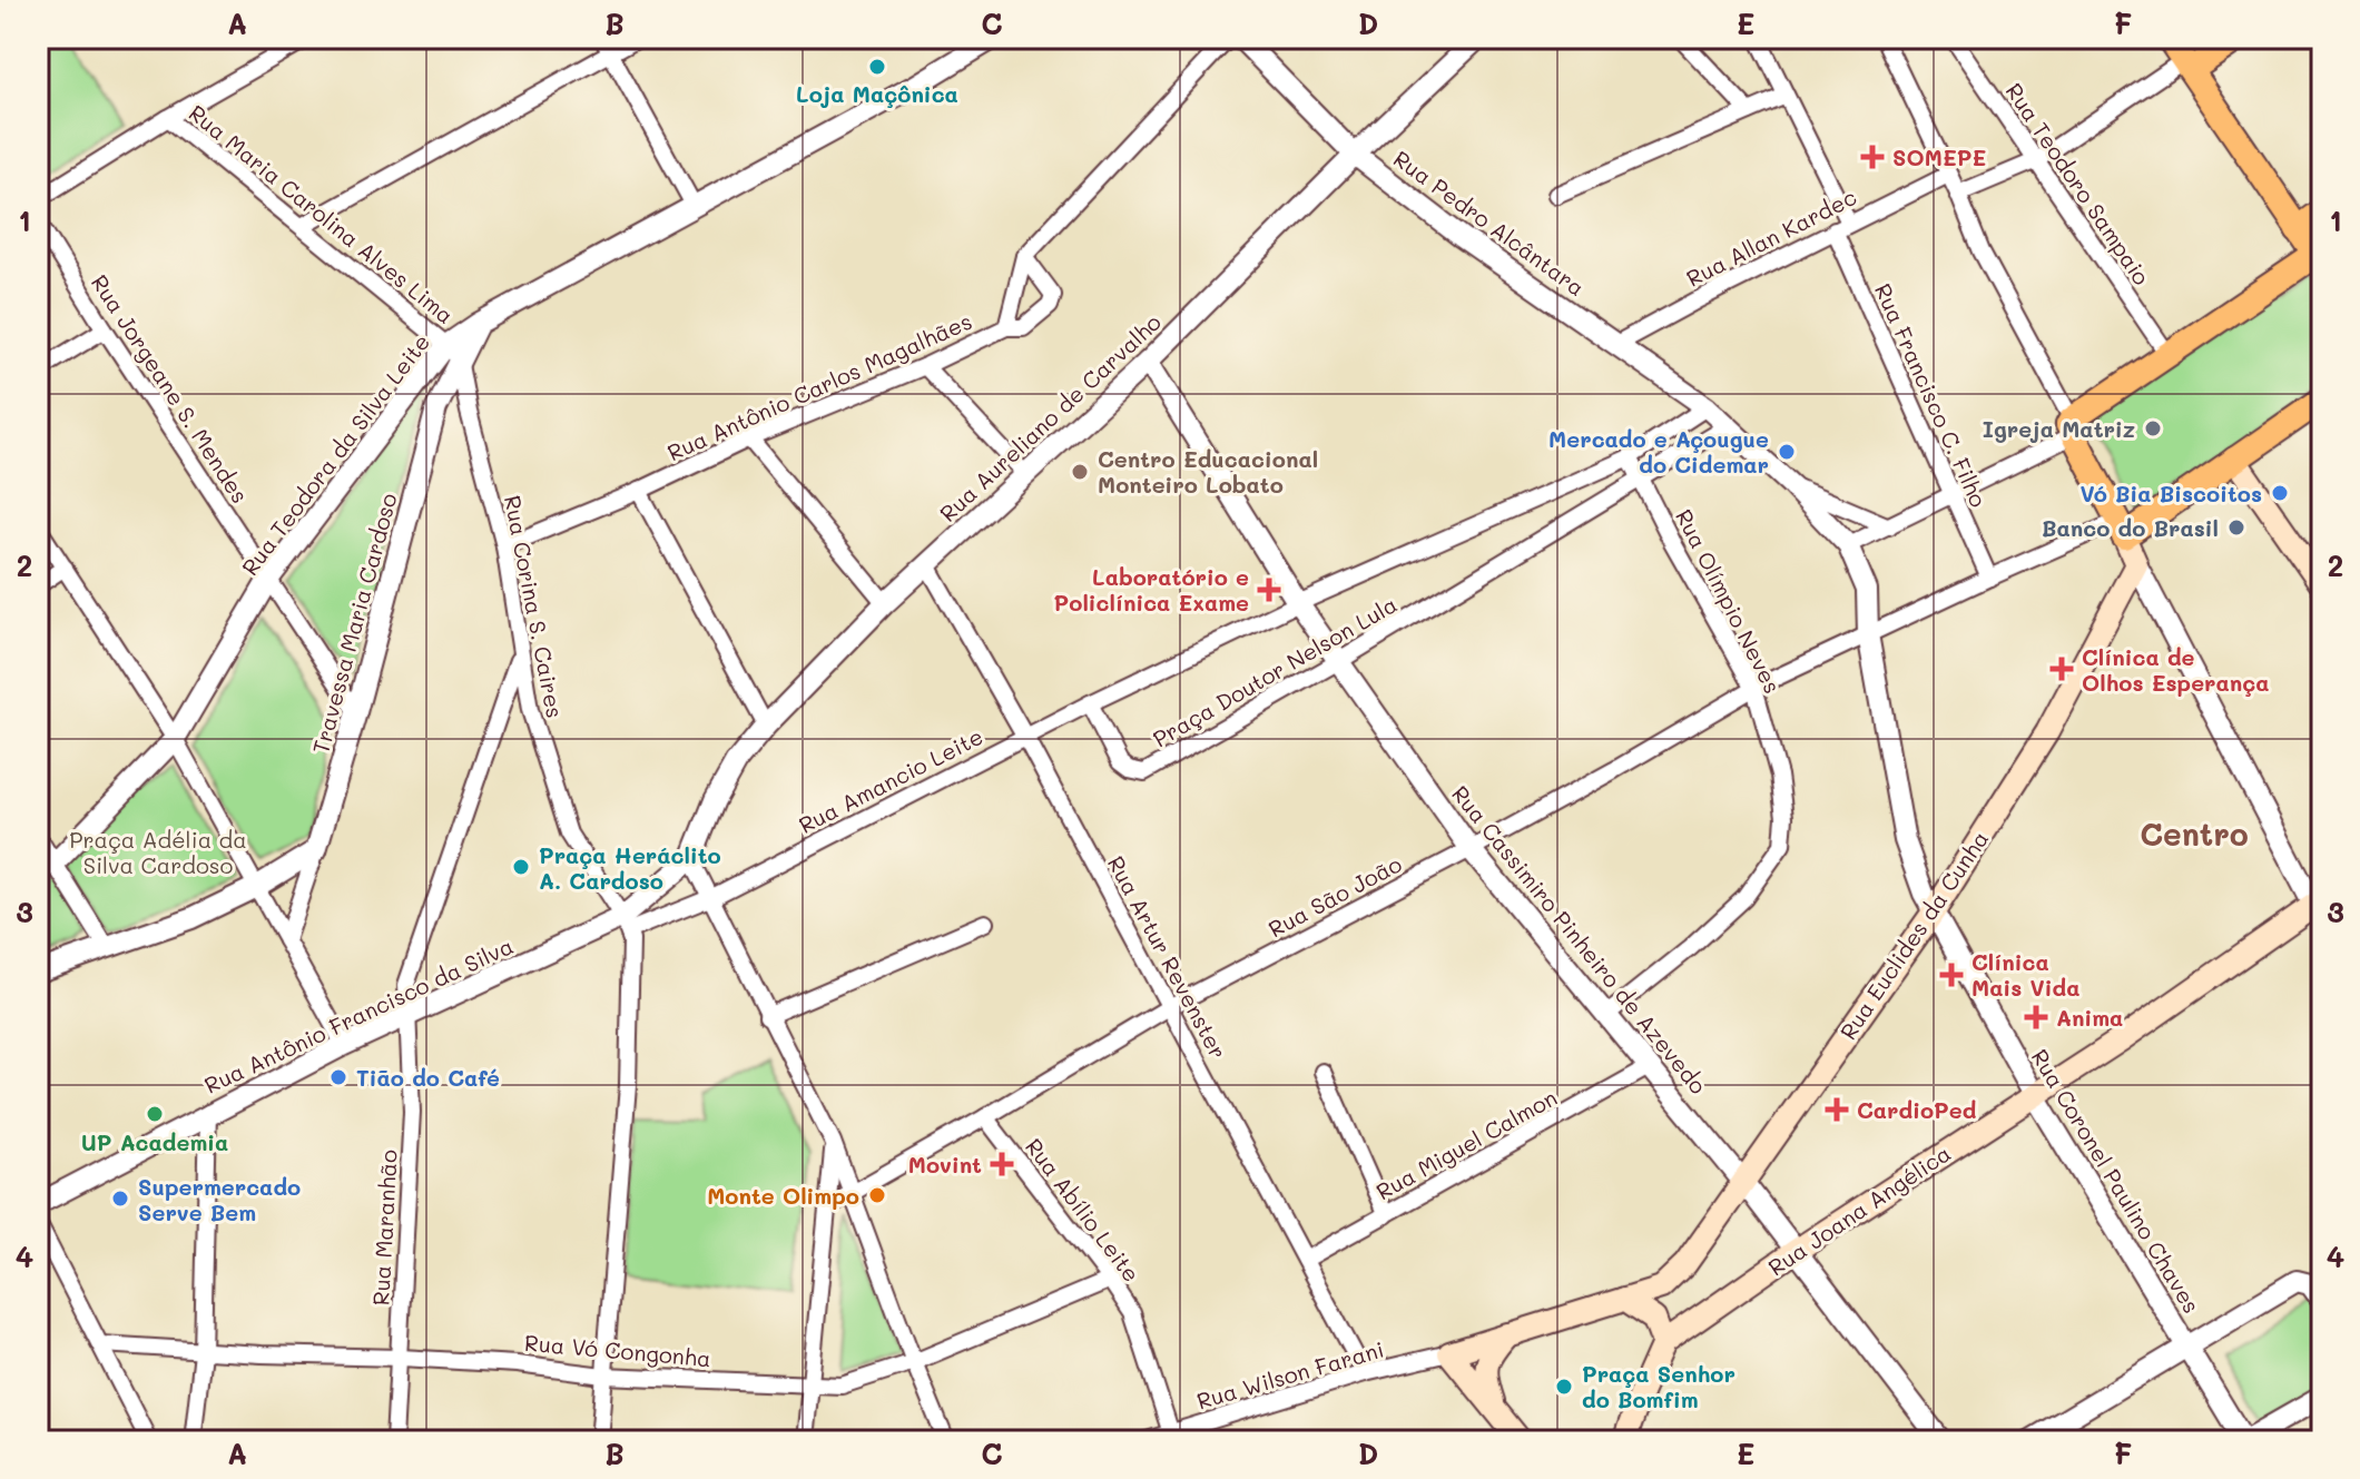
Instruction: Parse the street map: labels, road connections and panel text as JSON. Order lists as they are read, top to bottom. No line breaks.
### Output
{"streets":{"main road":["Rua Euclides da Cunha","Rua Joana Angélica"],"street":["Rua Teodoro Sampaio","Rua Maria Carolina Alves Lima","Rua Pedro Alcântara","Rua Allan Kardec","Rua Antônio Carlos Magalhães","Rua Jorgeane S. Mendes","Rua Francisco C. Filho","Rua Aureliano de Carvalho","Rua Teodora da Silva Leite","Rua Olímpio Neves","Rua Corina S. Caires","Travessa Maria Cardoso","Praça Doutor Nelson Lula","Rua Amancio Leite","Rua São João","Rua Cassimiro Pinheiro de Azevedo","Rua Artur Revenster","Rua Antônio Francisco da Silva","Rua Miguel Calmon","Rua Coronel Paulino Chaves","Rua Abílio Leite","Rua Maranhão","Rua Vó Congonha","Rua Wilson Farani"]},"crossings":[["Rua Maria Carolina Alves Lima","Rua Teodora da Silva Leite"],["Rua Maria Carolina Alves Lima","Rua Corina S. Caires"],["Rua Maria Carolina Alves Lima","Travessa Maria Cardoso"],["Rua Pedro Alcântara","Rua Allan Kardec"],["Rua Pedro Alcântara","Rua Aureliano de Carvalho"],["Rua Pedro Alcântara","Praça Doutor Nelson Lula"],["Rua Pedro Alcântara","Rua Coronel Paulino Chaves"],["Rua Allan Kardec","Rua Francisco C. Filho"],["Rua Antônio Carlos Magalhães","Rua Corina S. Caires"],["Rua Jorgeane S. Mendes","Rua Teodora da Silva Leite"],["Rua Jorgeane S. Mendes","Travessa Maria Cardoso"],["Rua Francisco C. Filho","Rua São João"],["Rua Aureliano de Carvalho","Rua Cassimiro Pinheiro de Azevedo"],["Rua Aureliano de Carvalho","Rua Artur Revenster"],["Rua Aureliano de Carvalho","Rua Antônio Francisco da Silva"],["Rua Teodora da Silva Leite","Rua Corina S. Caires"],["Rua Teodora da Silva Leite","Travessa Maria Cardoso"],["Rua Olímpio Neves","Praça Doutor Nelson Lula"],["Rua Olímpio Neves","Rua São João"],["Rua Olímpio Neves","Rua Cassimiro Pinheiro de Azevedo"],["Rua Corina S. Caires","Travessa Maria Cardoso"],["Rua Corina S. Caires","Rua Amancio Leite"],["Rua Corina S. Caires","Rua Antônio Francisco da Silva"],["Praça Doutor Nelson Lula","Rua Amancio Leite"],["Praça Doutor Nelson Lula","Rua Cassimiro Pinheiro de Azevedo"],["Rua Amancio Leite","Rua Artur Revenster"],["Rua Amancio Leite","Rua Antônio Francisco da Silva"],["Rua São João","Rua Cassimiro Pinheiro de Azevedo"],["Rua São João","Rua Artur Revenster"],["Rua São João","Rua Coronel Paulino Chaves"],["Rua São João","Rua Abílio Leite"],["Rua Euclides da Cunha","Rua Cassimiro Pinheiro de Azevedo"],["Rua Euclides da Cunha","Rua Coronel Paulino Chaves"],["Rua Cassimiro Pinheiro de Azevedo","Rua Miguel Calmon"],["Rua Cassimiro Pinheiro de Azevedo","Rua Joana Angélica"],["Rua Artur Revenster","Rua Miguel Calmon"],["Rua Artur Revenster","Rua Wilson Farani"],["Rua Antônio Francisco da Silva","Rua Maranhão"],["Rua Coronel Paulino Chaves","Rua Joana Angélica"],["Rua Abílio Leite","Rua Vó Congonha"],["Rua Abílio Leite","Rua Wilson Farani"],["Rua Maranhão","Rua Vó Congonha"]],"districts":["Centro"],"parks":["Praça Adélia da Silva Cardoso"],"places":{"other":["Loja Maçônica","Igreja Matriz","Mercado e Açougue do Cidemar","Centro Educacional Monteiro Lobato","Vó Bia Biscoitos","Banco do Brasil","Praça Heráclito A. Cardoso","Tião do Café","UP Academia","Monte Olimpo","Supermercado Serve Bem","Praça Senhor do Bomfim"],"health":["SOMEPE","Laboratório e Policlínica Exame","Clínica de Olhos Esperança","Clínica Mais Vida","Anima","CardioPed","Movint"]},"grid":{"columns":["A","B","C","D","E","F"],"rows":["1","2","3","4"]}}
